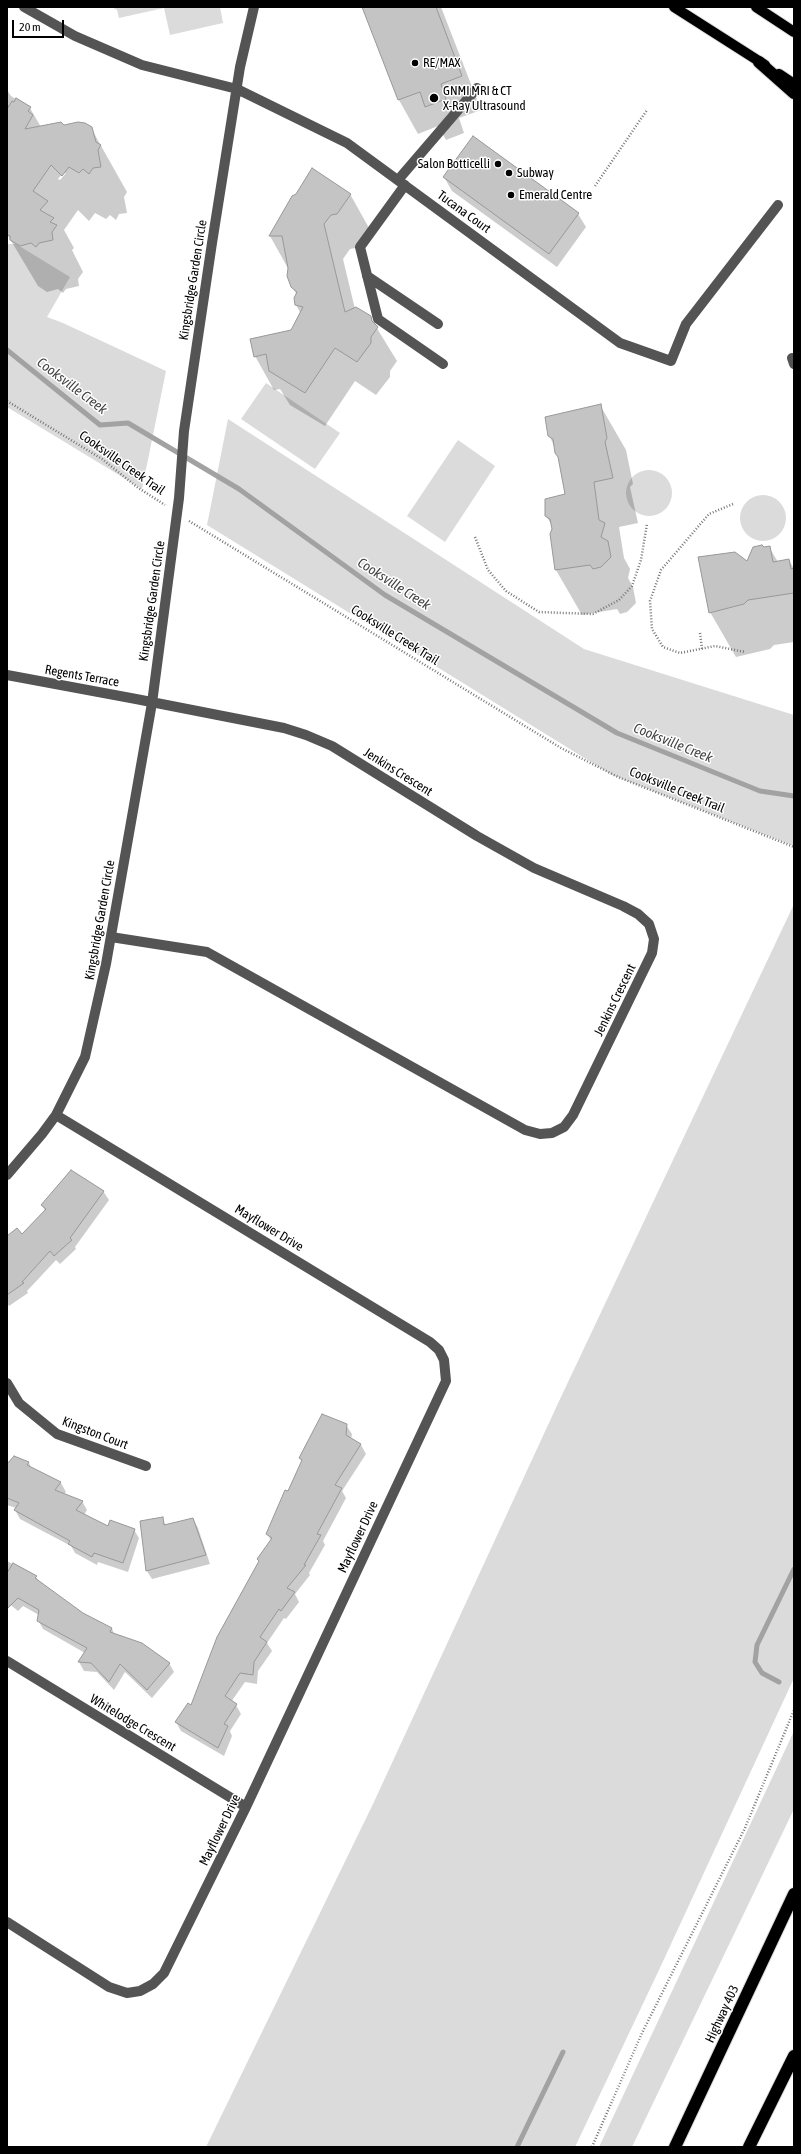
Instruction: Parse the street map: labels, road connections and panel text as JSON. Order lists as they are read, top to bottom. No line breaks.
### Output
{"streets":{"highway":["Highway 403"],"street":["Tucana Court","Kingsbridge Garden Circle","Regents Terrace","Jenkins Crescent","Mayflower Drive","Kingston Court","Whitelodge Crescent"],"path":["Cooksville Creek Trail"]},"crossings":[["Tucana Court","Kingsbridge Garden Circle"],["Kingsbridge Garden Circle","Cooksville Creek Trail"],["Kingsbridge Garden Circle","Regents Terrace"],["Kingsbridge Garden Circle","Jenkins Crescent"],["Kingsbridge Garden Circle","Mayflower Drive"],["Regents Terrace","Jenkins Crescent"],["Mayflower Drive","Whitelodge Crescent"]],"water":["Cooksville Creek"],"places":["RE/MAX","GNMI MRI & CT X-Ray Ultrasound","Salon Botticelli","Subway","Emerald Centre"],"scale_bar":"20 m"}
